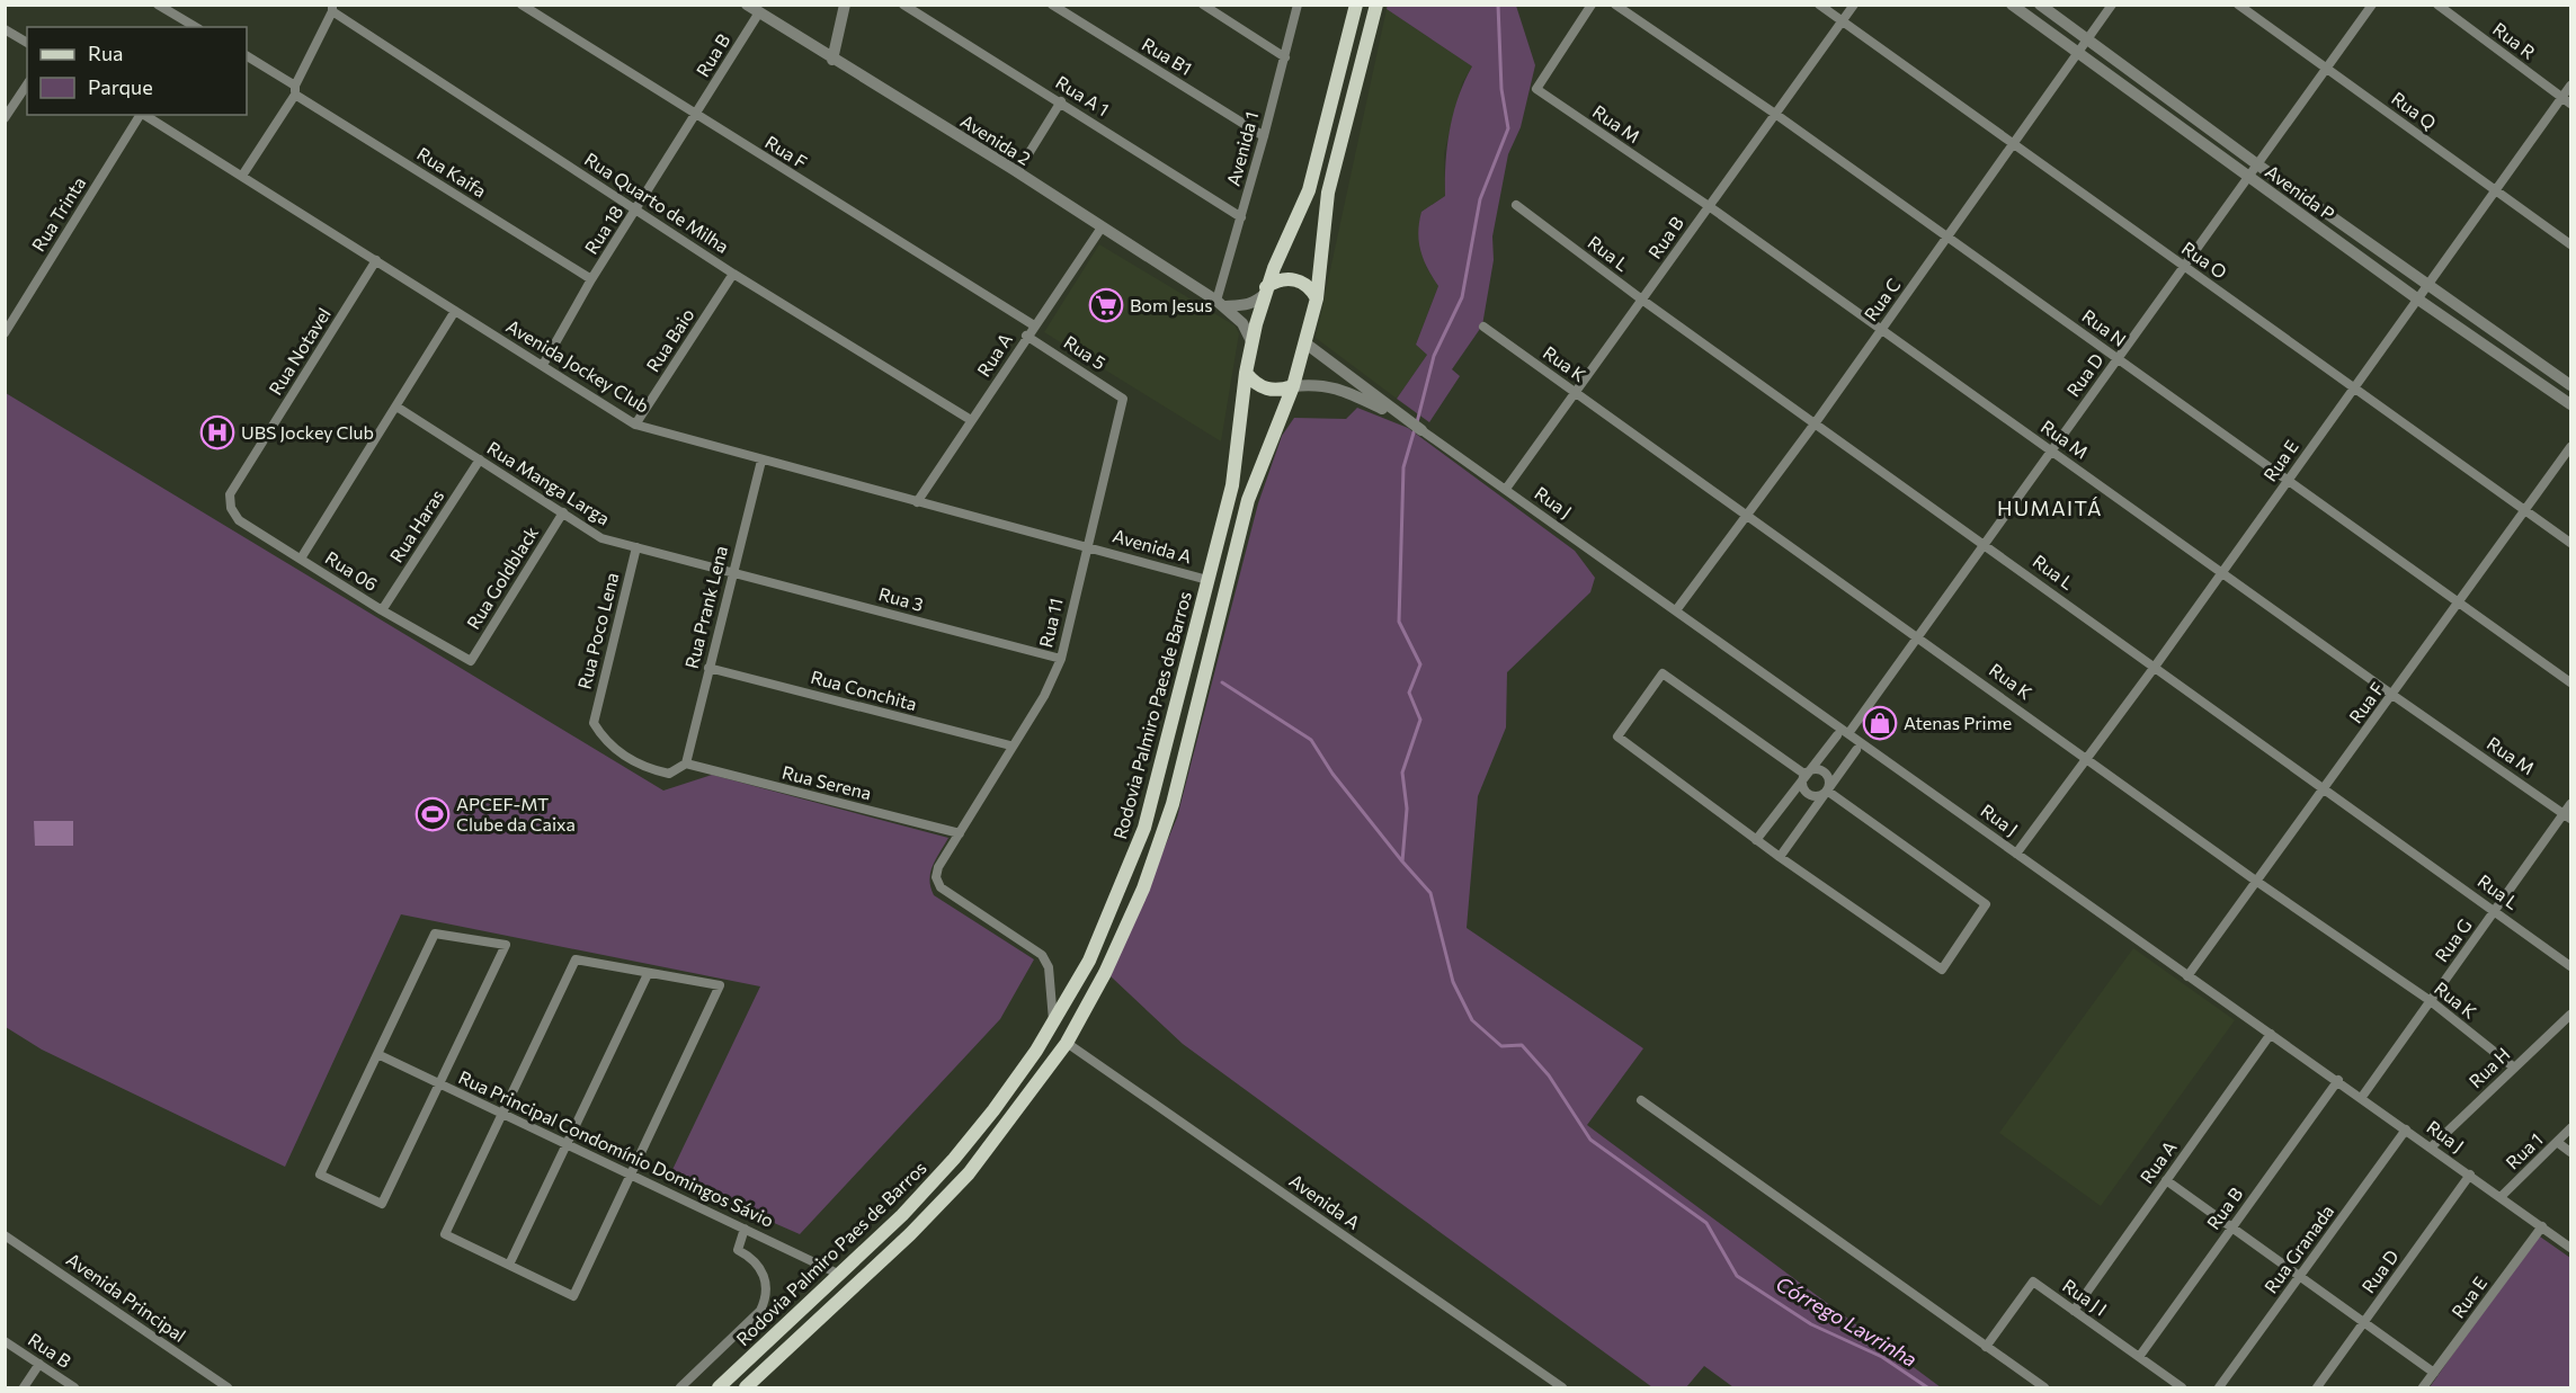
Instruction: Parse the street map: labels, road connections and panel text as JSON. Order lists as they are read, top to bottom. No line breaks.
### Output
{"streets":{"main road":["Rodovia Palmiro Paes de Barros"],"street":["Rua R","Rua B","Rua B1","Rua A 1","Rua Q","Rua M","Avenida 2","Avenida 1","Rua F","Rua Kaifa","Avenida P","Rua Quarto de Milha","Rua Trinta","Rua 18","Rua L","Rua O","Rua C","Rua N","Rua Baio","Rua Notavel","Rua 5","Rua A","Rua K","Avenida Jockey Club","Rua D","Rua E","Rua Manga Larga","Rua J","Rua Haras","Avenida A","Rua 06","Rua Goldblack","Rua 3","Rua Prank Lena","Rua 11","Rua Poco Lena","Rua Conchita","Rua Serena","Rua G","Rua H","Rua Principal Condomínio Domingos Sávio","Rua 1","Rua Granada","Avenida Principal","Rua J I"]},"crossings":[["Rua R","Rua E"],["Rua B","Rua M"],["Rua B","Avenida 2"],["Rua B","Rua F"],["Rua B","Rua 18"],["Rua B","Rua L"],["Rua B","Rua O"],["Rua B","Rua N"],["Rua B","Rua K"],["Rua B","Rua J"],["Rua B","Rua J I"],["Rua B1","Avenida 1"],["Rua A 1","Avenida 1"],["Rua Q","Rua D"],["Rua Q","Rua E"],["Rua M","Rua F"],["Rua M","Rua C"],["Rua M","Rua D"],["Rua M","Rua E"],["Rua M","Rua G"],["Avenida 2","Avenida 1"],["Avenida 2","Rua A"],["Avenida 2","Rodovia Palmiro Paes de Barros"],["Rua F","Rua 18"],["Rua F","Rua L"],["Rua F","Rua O"],["Rua F","Rua N"],["Rua F","Rua A"],["Rua F","Rua K"],["Rua F","Rua J"],["Rua Kaifa","Rua 18"],["Avenida P","Rua C"],["Avenida P","Rua D"],["Avenida P","Rua E"],["Rua Quarto de Milha","Rua 18"],["Rua Quarto de Milha","Rua Baio"],["Rua Quarto de Milha","Rua A"],["Rua 18","Avenida Jockey Club"],["Rua L","Rua C"],["Rua L","Rua D"],["Rua L","Rua E"],["Rua L","Rua G"],["Rua O","Rua C"],["Rua O","Rua D"],["Rua O","Rua E"],["Rua C","Rua N"],["Rua C","Rua K"],["Rua C","Rua J"],["Rua N","Rua D"],["Rua N","Rua E"],["Rua Baio","Avenida Jockey Club"],["Rua Notavel","Avenida Jockey Club"],["Rua Notavel","Rua 06"],["Rua 5","Rua A"],["Rua 5","Rua 11"],["Rua A","Avenida Jockey Club"],["Rua A","Rua J"],["Rua A","Rua J I"],["Rua K","Rua D"],["Rua K","Rua E"],["Rua K","Rua G"],["Rua K","Rua H"],["Avenida Jockey Club","Avenida A"],["Avenida Jockey Club","Rua Prank Lena"],["Avenida Jockey Club","Rua 11"],["Rua D","Rua J"],["Rua E","Rua J"],["Rua Manga Larga","Rua Haras"],["Rua Manga Larga","Rua Goldblack"],["Rua Manga Larga","Rua 3"],["Rua Manga Larga","Rua Prank Lena"],["Rua Manga Larga","Rua Poco Lena"],["Rua J","Rodovia Palmiro Paes de Barros"],["Rua J","Rua G"],["Rua J","Rua H"],["Rua J","Rua 1"],["Rua J","Rua Granada"],["Rua Haras","Rua 06"],["Avenida A","Rua 11"],["Avenida A","Rodovia Palmiro Paes de Barros"],["Rua 06","Rua Goldblack"],["Rua 3","Rua Prank Lena"],["Rua 3","Rua 11"],["Rua Prank Lena","Rua Poco Lena"],["Rua Prank Lena","Rua Conchita"],["Rua Prank Lena","Rua Serena"],["Rua 11","Rua Conchita"],["Rua 11","Rodovia Palmiro Paes de Barros"],["Rua 11","Rua Serena"],["Rua Poco Lena","Rua Serena"],["Rodovia Palmiro Paes de Barros","Rua Principal Condomínio Domingos Sávio"]],"districts":["HUMAITÁ"],"water":["Córrego Lavrinha"],"places":{"supermarket":["Bom Jesus"],"hospital":["UBS Jockey Club"],"shop":["Atenas Prime"],"sports":["APCEF-MT Clube da Caixa"]},"legend":["Rua","Parque"]}
